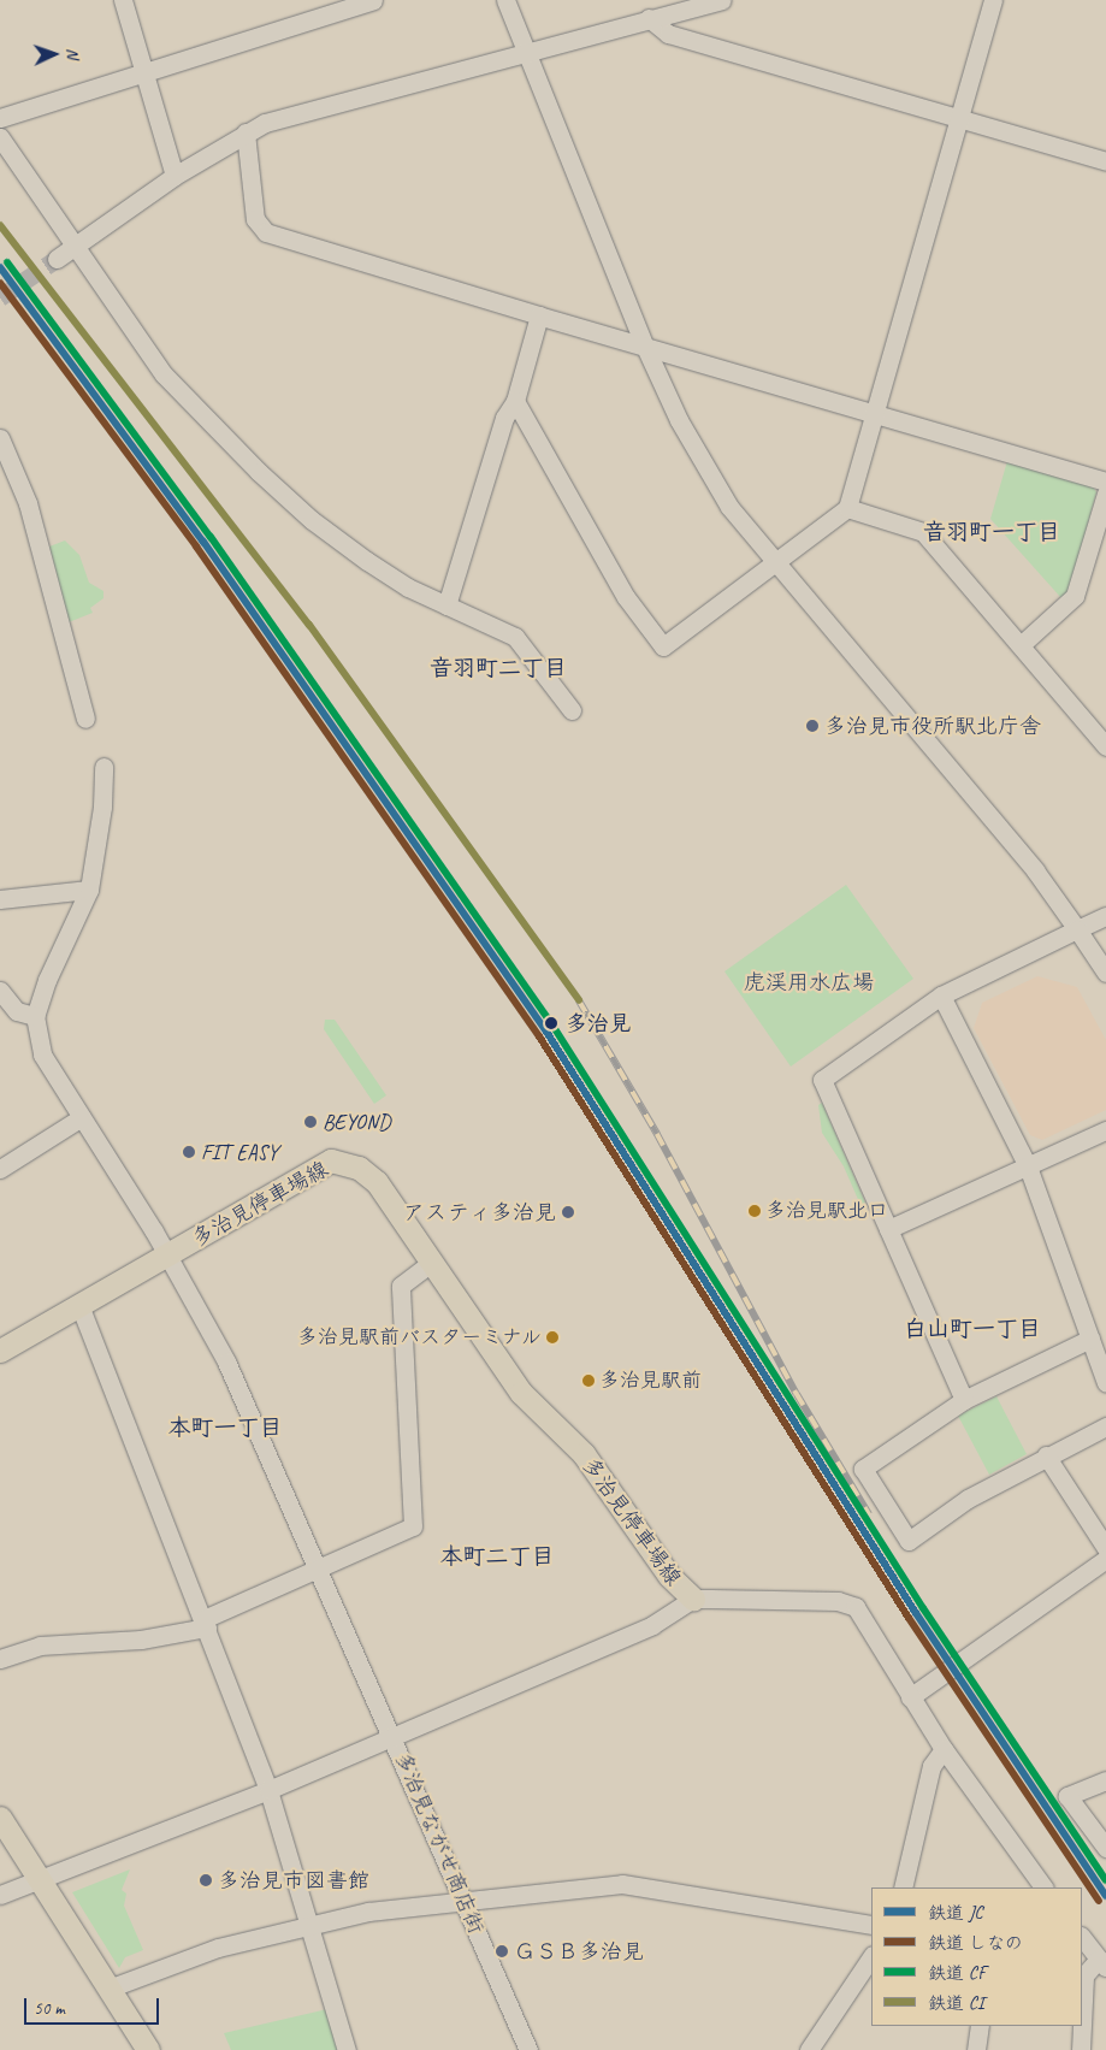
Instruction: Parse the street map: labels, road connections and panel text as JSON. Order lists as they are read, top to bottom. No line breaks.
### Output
{"streets":{"main road":["多治見停車場線"],"street":["多治見ながせ商店街"]},"crossings":[["多治見停車場線","多治見ながせ商店街"]],"districts":["音羽町一丁目","音羽町二丁目","白山町一丁目","本町一丁目","本町二丁目"],"parks":["虎渓用水広場"],"places":["多治見市役所駅北庁舎","多治見","BEYOND","FIT EASY","多治見駅北口","アスティ多治見","多治見駅前バスターミナル","多治見駅前","多治見市図書館","ＧＳＢ多治見"],"lines":["rail line CI","rail line CF","rail line JC","rail line しなの"],"legend":["鉄道 JC","鉄道 しなの","鉄道 CF","鉄道 CI"],"scale_bar":"50 m","north":"right"}
